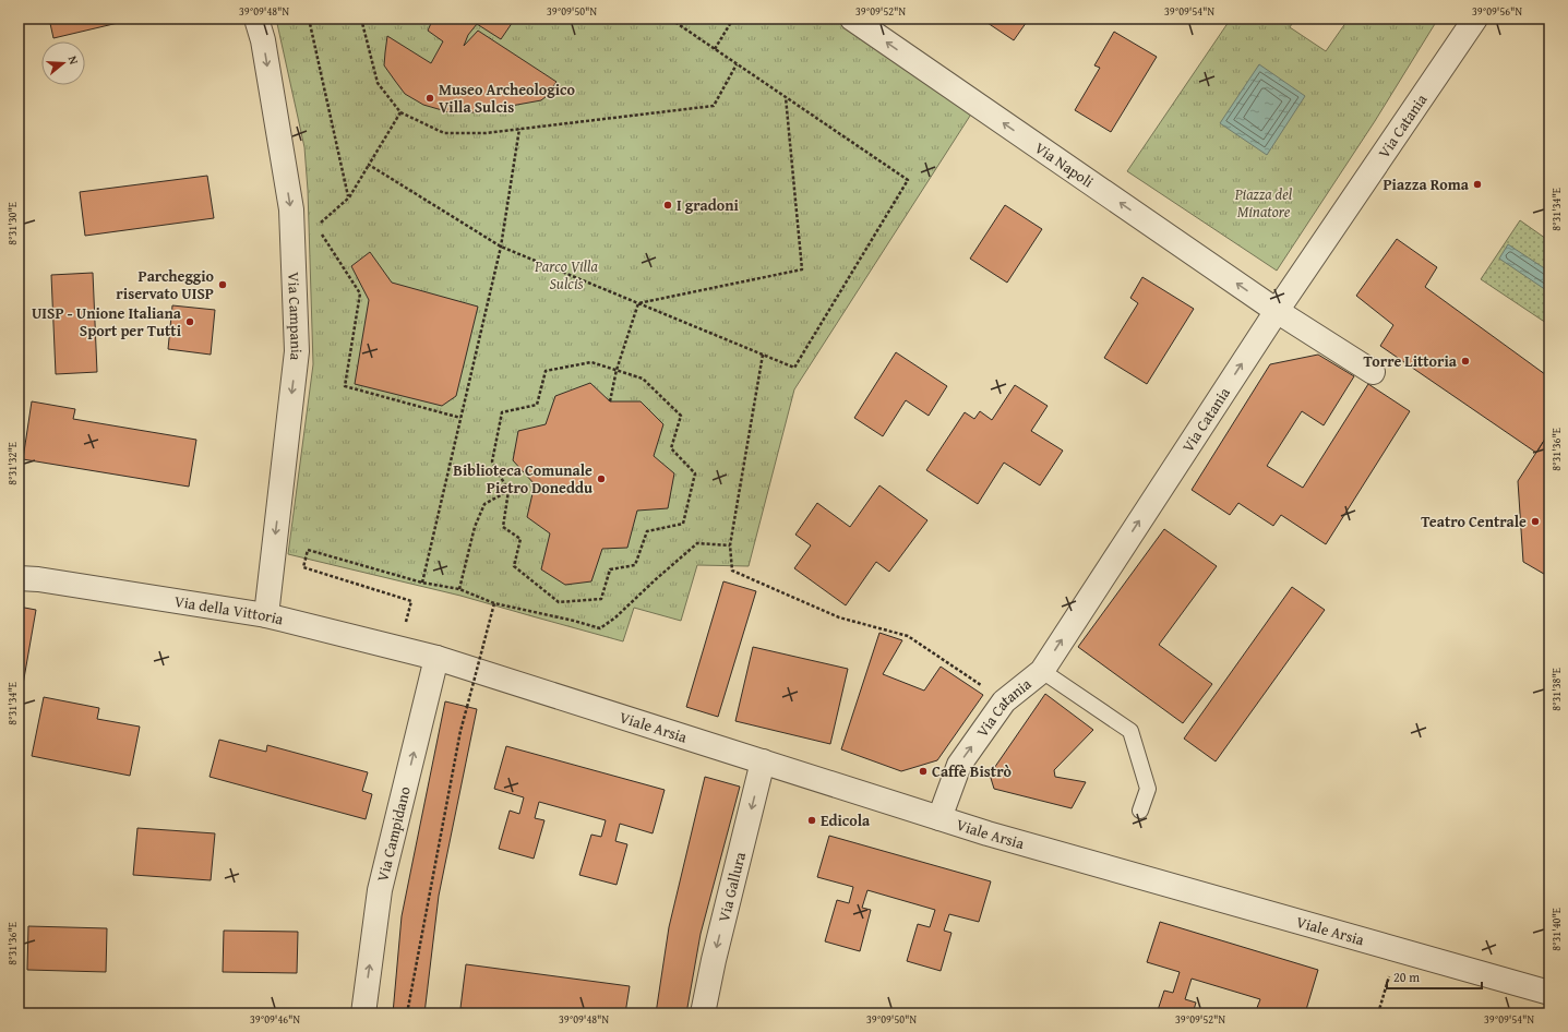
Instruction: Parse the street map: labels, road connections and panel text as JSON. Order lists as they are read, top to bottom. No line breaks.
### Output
{"streets":{"street":["Via Catania","Via Napoli","Via Campania","Via della Vittoria","Viale Arsia","Via Campidano","Via Gallura"]},"crossings":[["Via Catania","Via Napoli"],["Via Catania","Viale Arsia"],["Via Campania","Via della Vittoria"],["Via della Vittoria","Viale Arsia"],["Via della Vittoria","Via Campidano"],["Viale Arsia","Via Campidano"],["Viale Arsia","Via Gallura"]],"one_way":["Via Catania","Via Napoli","Via Campania","Via Campidano","Via Gallura"],"parks":["Piazza del Minatore","Parco Villa Sulcis"],"places":["Museo Archeologico Villa Sulcis","Piazza Roma","I gradoni","Parcheggio riservato UISP","UISP - Unione Italiana Sport per Tutti","Torre Littoria","Biblioteca Comunale Pietro Doneddu","Teatro Centrale","Caffè Bistrò","Edicola"],"scale_bar":"20 m","north":"right","coordinates":["39°09'48\"N","39°09'50\"N","39°09'52\"N","39°09'54\"N","39°09'56\"N","8°31'34\"E","8°31'30\"E","8°31'36\"E","8°31'32\"E","8°31'38\"E","8°31'40\"E","39°09'46\"N"]}
